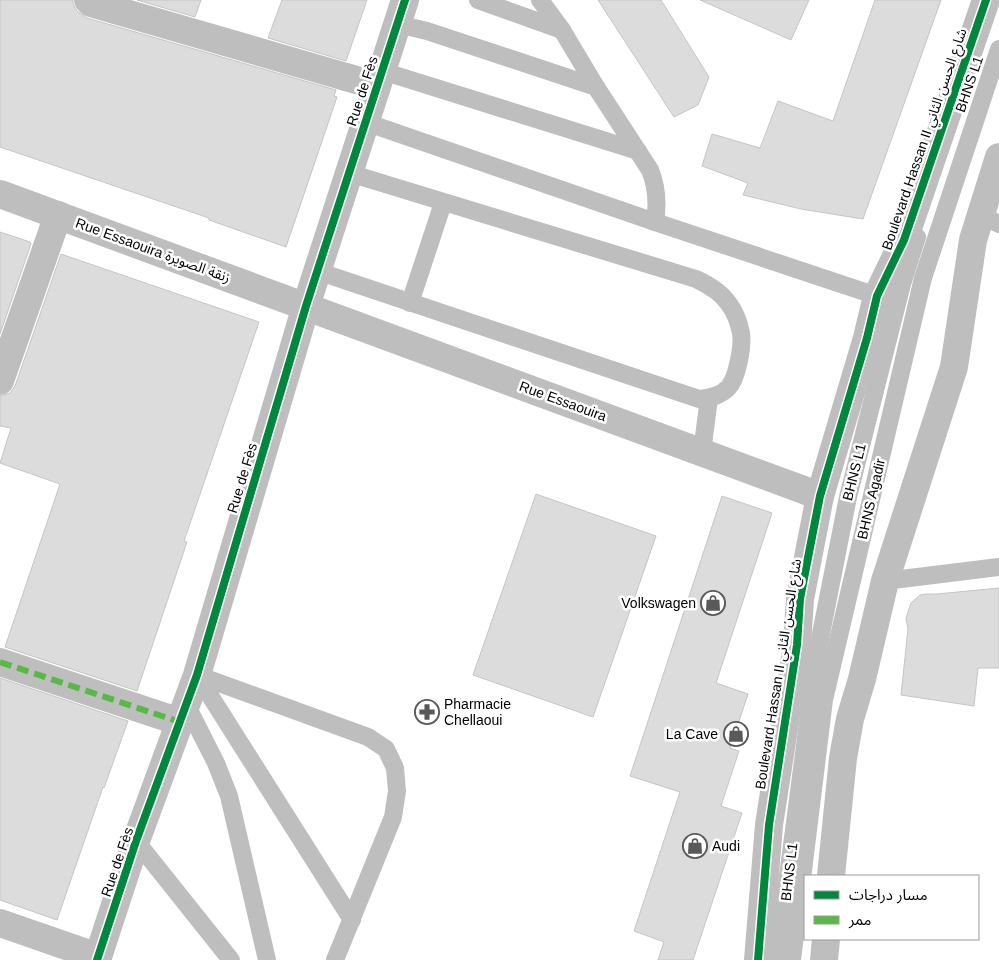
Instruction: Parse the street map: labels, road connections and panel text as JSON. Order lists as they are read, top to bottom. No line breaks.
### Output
{"streets":{"street":["Rue de Fès","Boulevard Hassan II شارع الحسن الثاني","Rue Essaouira زنقة الصويرة","Rue Essaouira"],"lane":["BHNS L1","BHNS Agadir"]},"crossings":[["Rue de Fès","Rue Essaouira زنقة الصويرة"],["Rue de Fès","Rue Essaouira"],["Boulevard Hassan II شارع الحسن الثاني","Rue Essaouira"],["Rue Essaouira زنقة الصويرة","Rue Essaouira"]],"places":{"shop":["Volkswagen","La Cave","Audi"],"pharmacy":["Pharmacie Chellaoui"]},"legend":["مسار دراجات","ممر"]}
